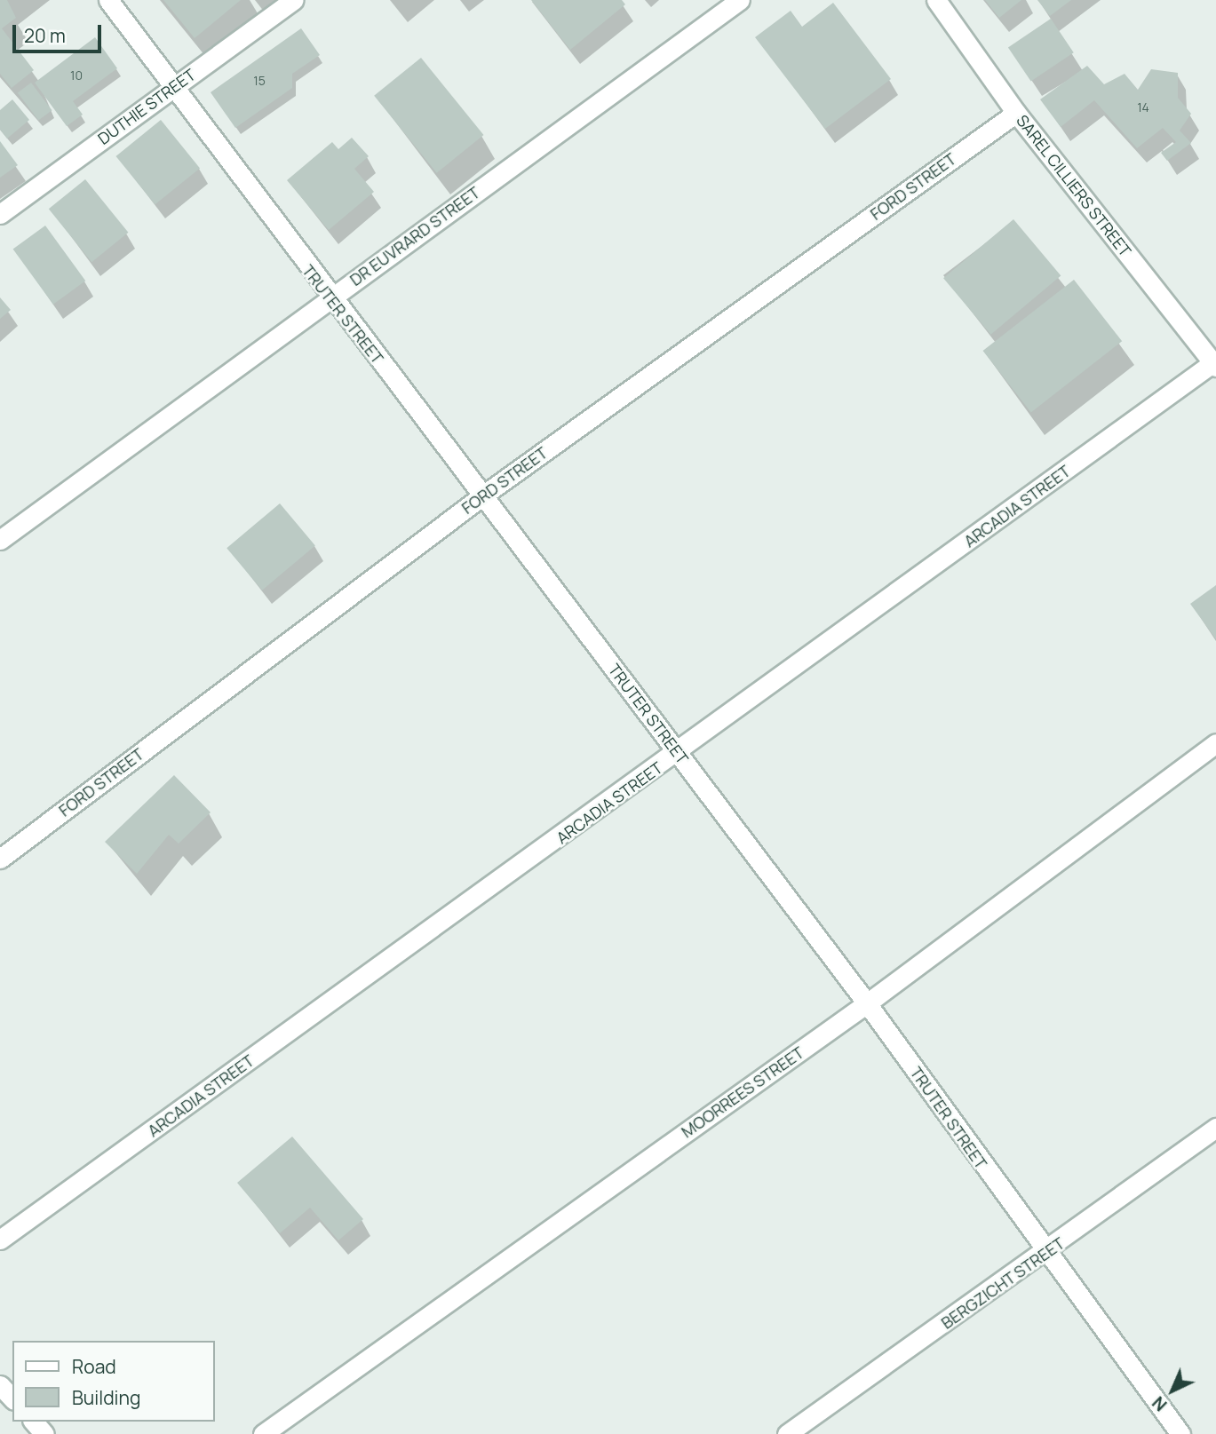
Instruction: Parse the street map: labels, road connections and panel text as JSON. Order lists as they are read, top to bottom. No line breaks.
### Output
{"streets":{"street":["DUTHIE STREET","SAREL CILLIERS STREET","FORD STREET","DR EUVRARD STREET","TRUTER STREET","ARCADIA STREET","MOORREES STREET","BERGZICHT STREET"]},"crossings":[["DUTHIE STREET","TRUTER STREET"],["SAREL CILLIERS STREET","FORD STREET"],["SAREL CILLIERS STREET","ARCADIA STREET"],["FORD STREET","TRUTER STREET"],["DR EUVRARD STREET","TRUTER STREET"],["TRUTER STREET","ARCADIA STREET"],["TRUTER STREET","MOORREES STREET"],["TRUTER STREET","BERGZICHT STREET"]],"house_numbers":["10","15","14"],"legend":["Road","Building"],"scale_bar":"20 m","north":"bottom left"}
